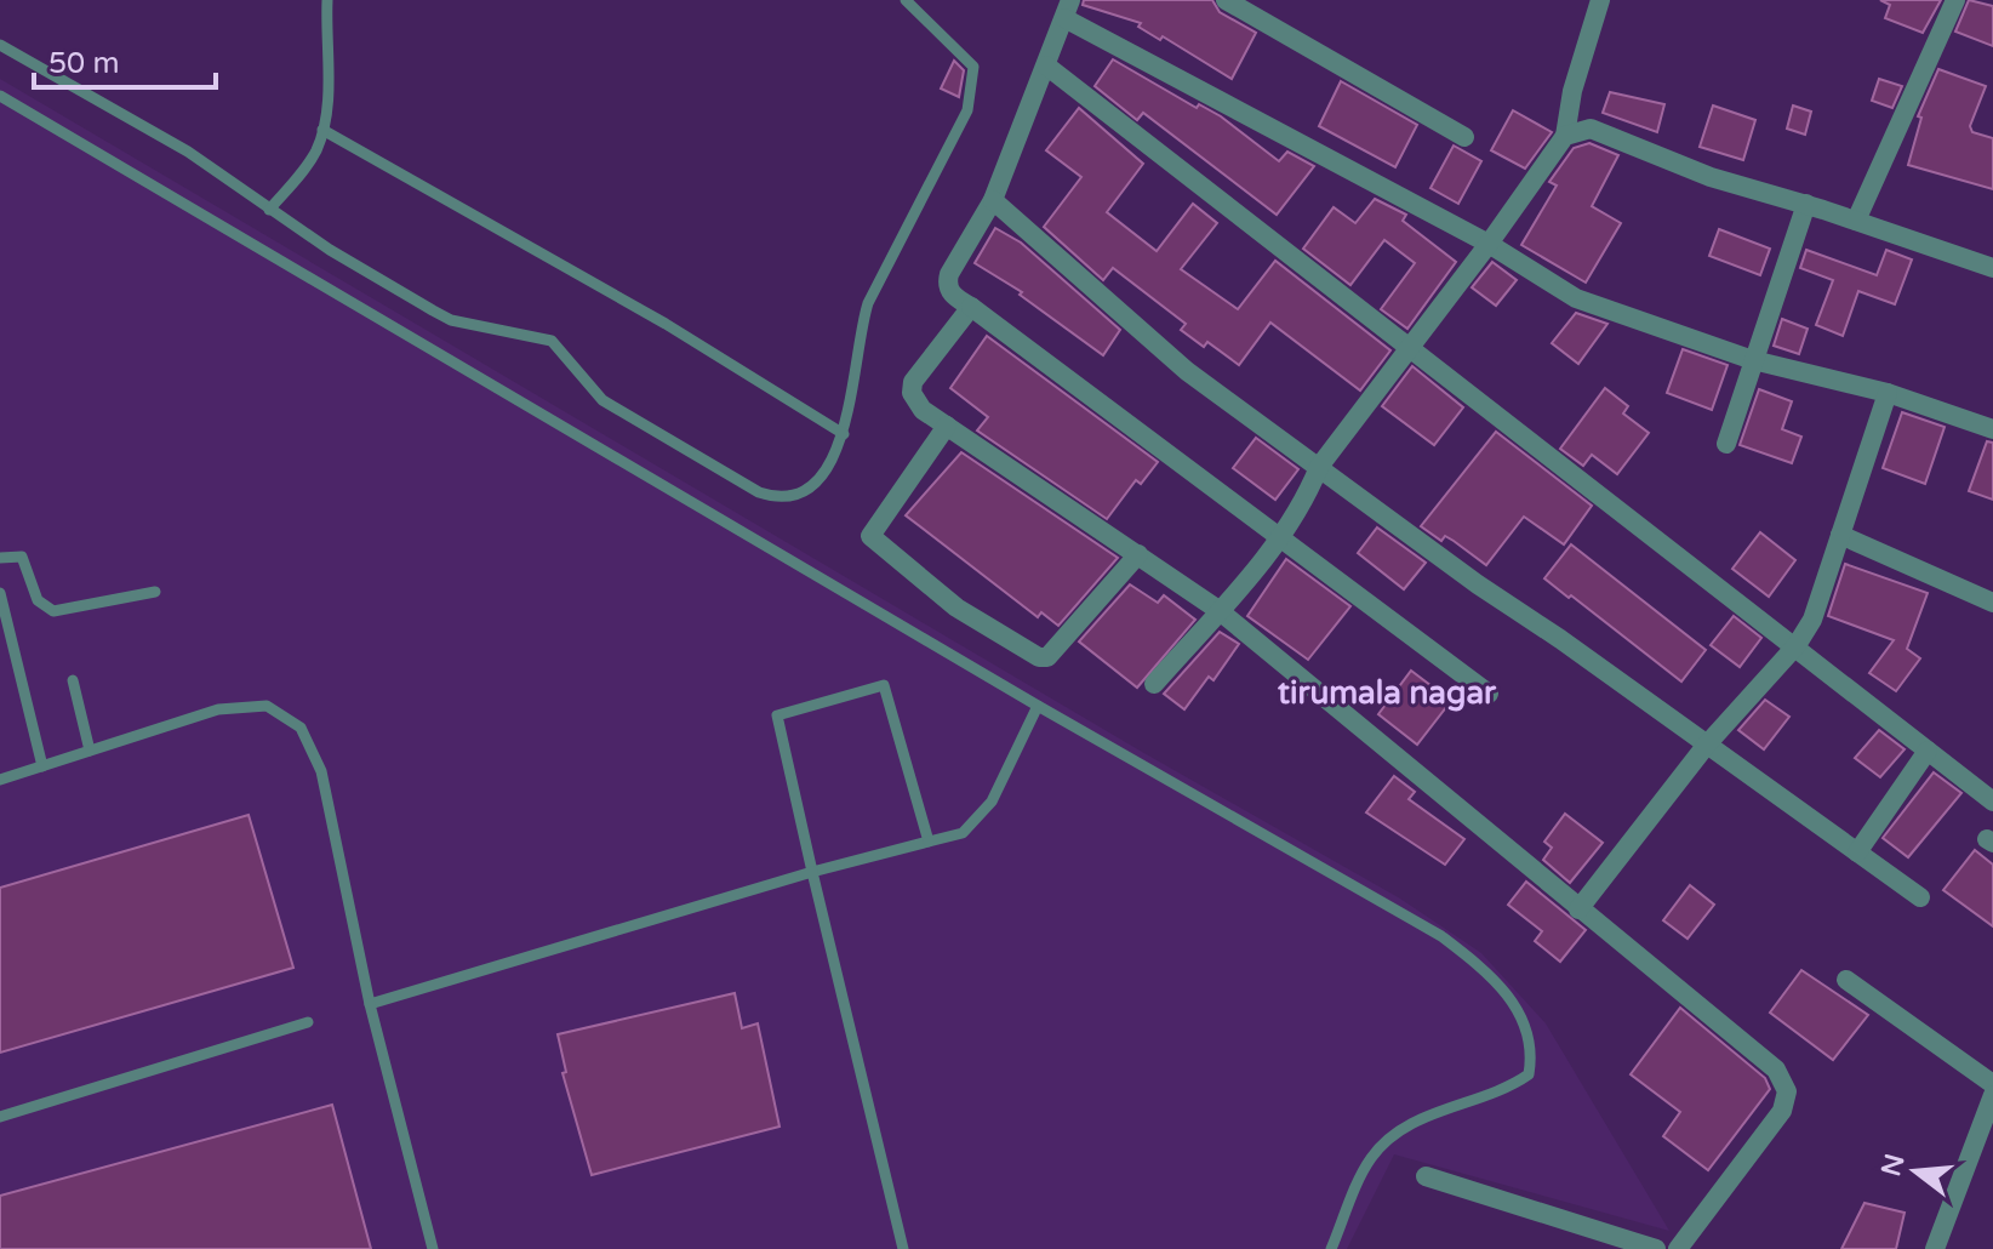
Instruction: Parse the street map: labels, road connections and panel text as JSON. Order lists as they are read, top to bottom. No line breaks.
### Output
{"districts":["tirumala nagar"],"scale_bar":"50 m","north":"left"}
